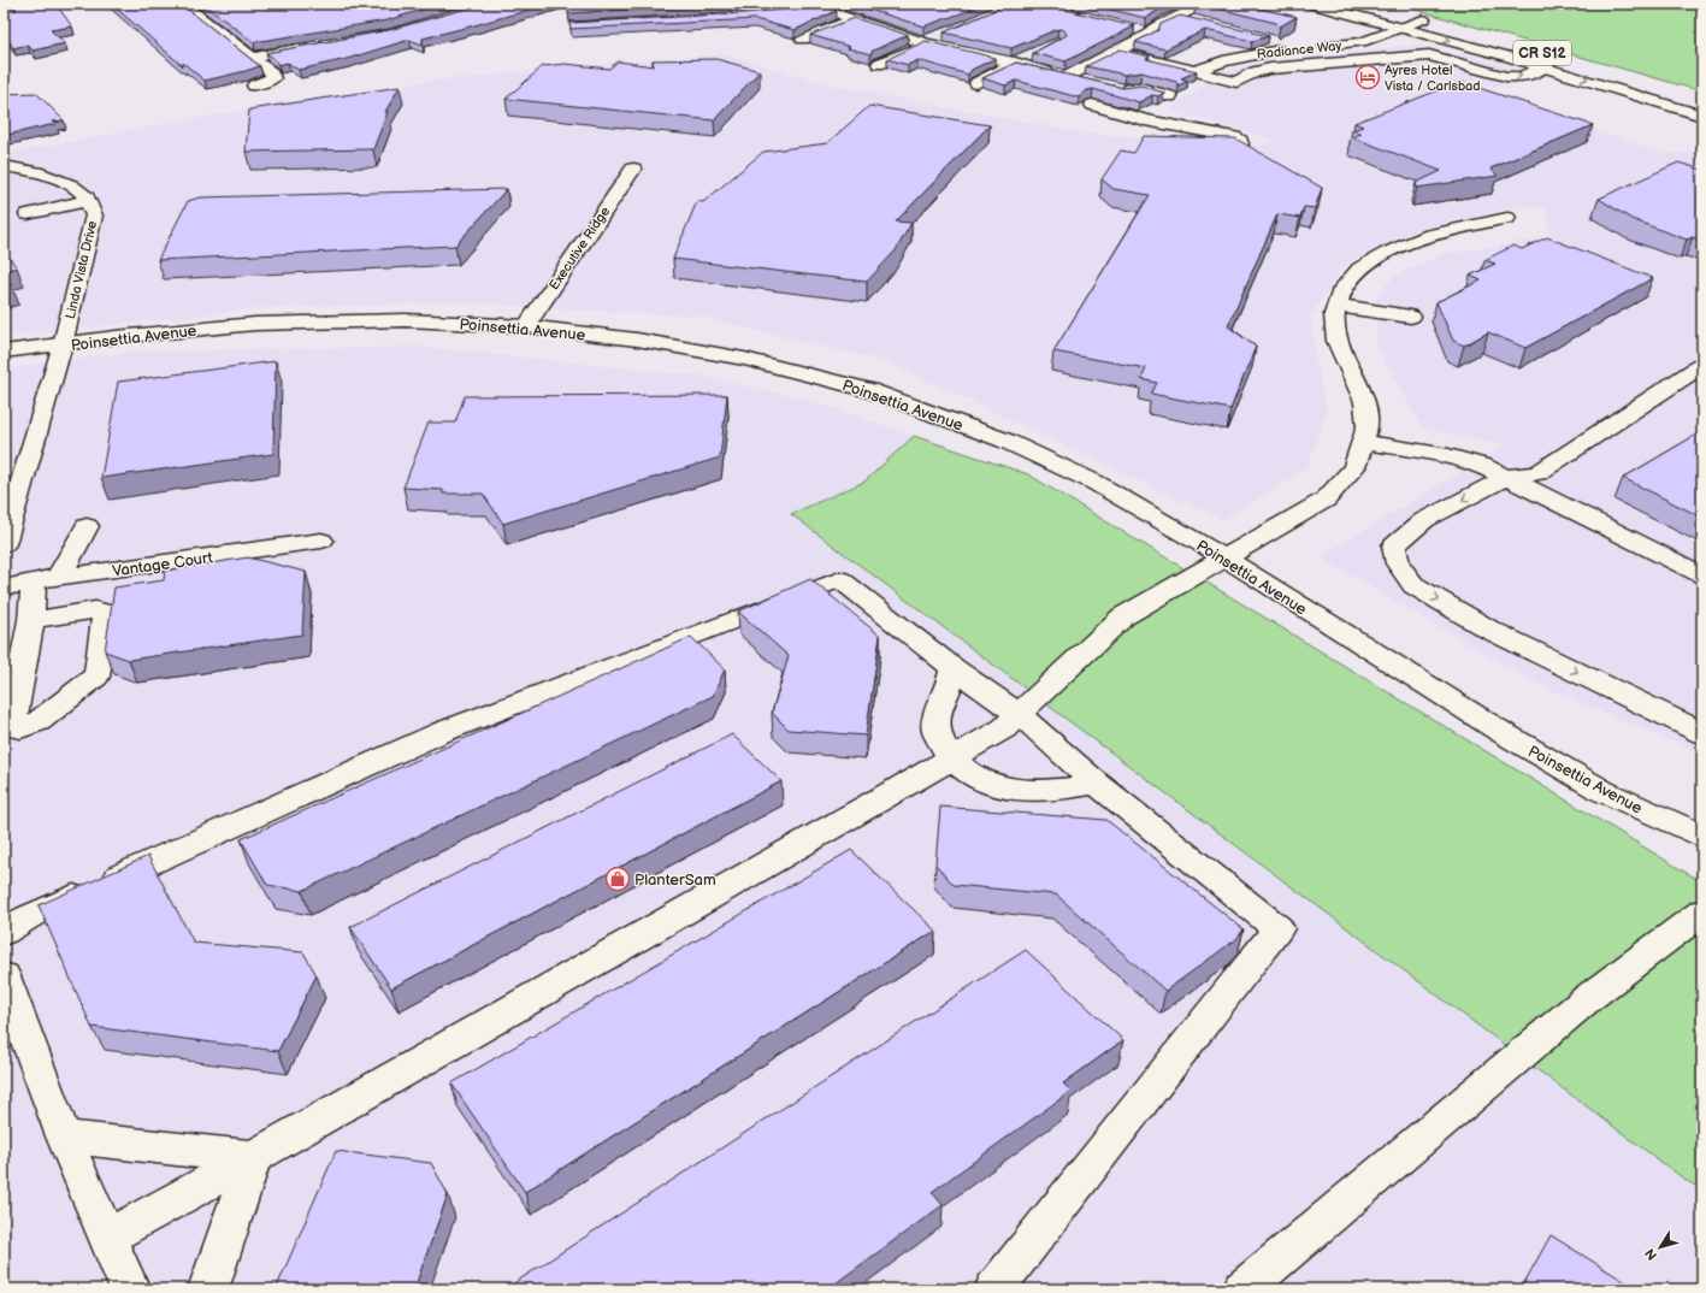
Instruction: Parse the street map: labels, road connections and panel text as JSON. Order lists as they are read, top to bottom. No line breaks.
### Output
{"streets":{"street":["Radiance Way","CR S12","Executive Ridge","Linda Vista Drive","Poinsettia Avenue","Vantage Court"]},"crossings":[["Radiance Way","CR S12"],["Executive Ridge","Poinsettia Avenue"],["Linda Vista Drive","Poinsettia Avenue"]],"places":{"hotel":["Ayres Hotel Vista / Carlsbad"],"shop":["PlanterSam"]},"north":"bottom left"}
